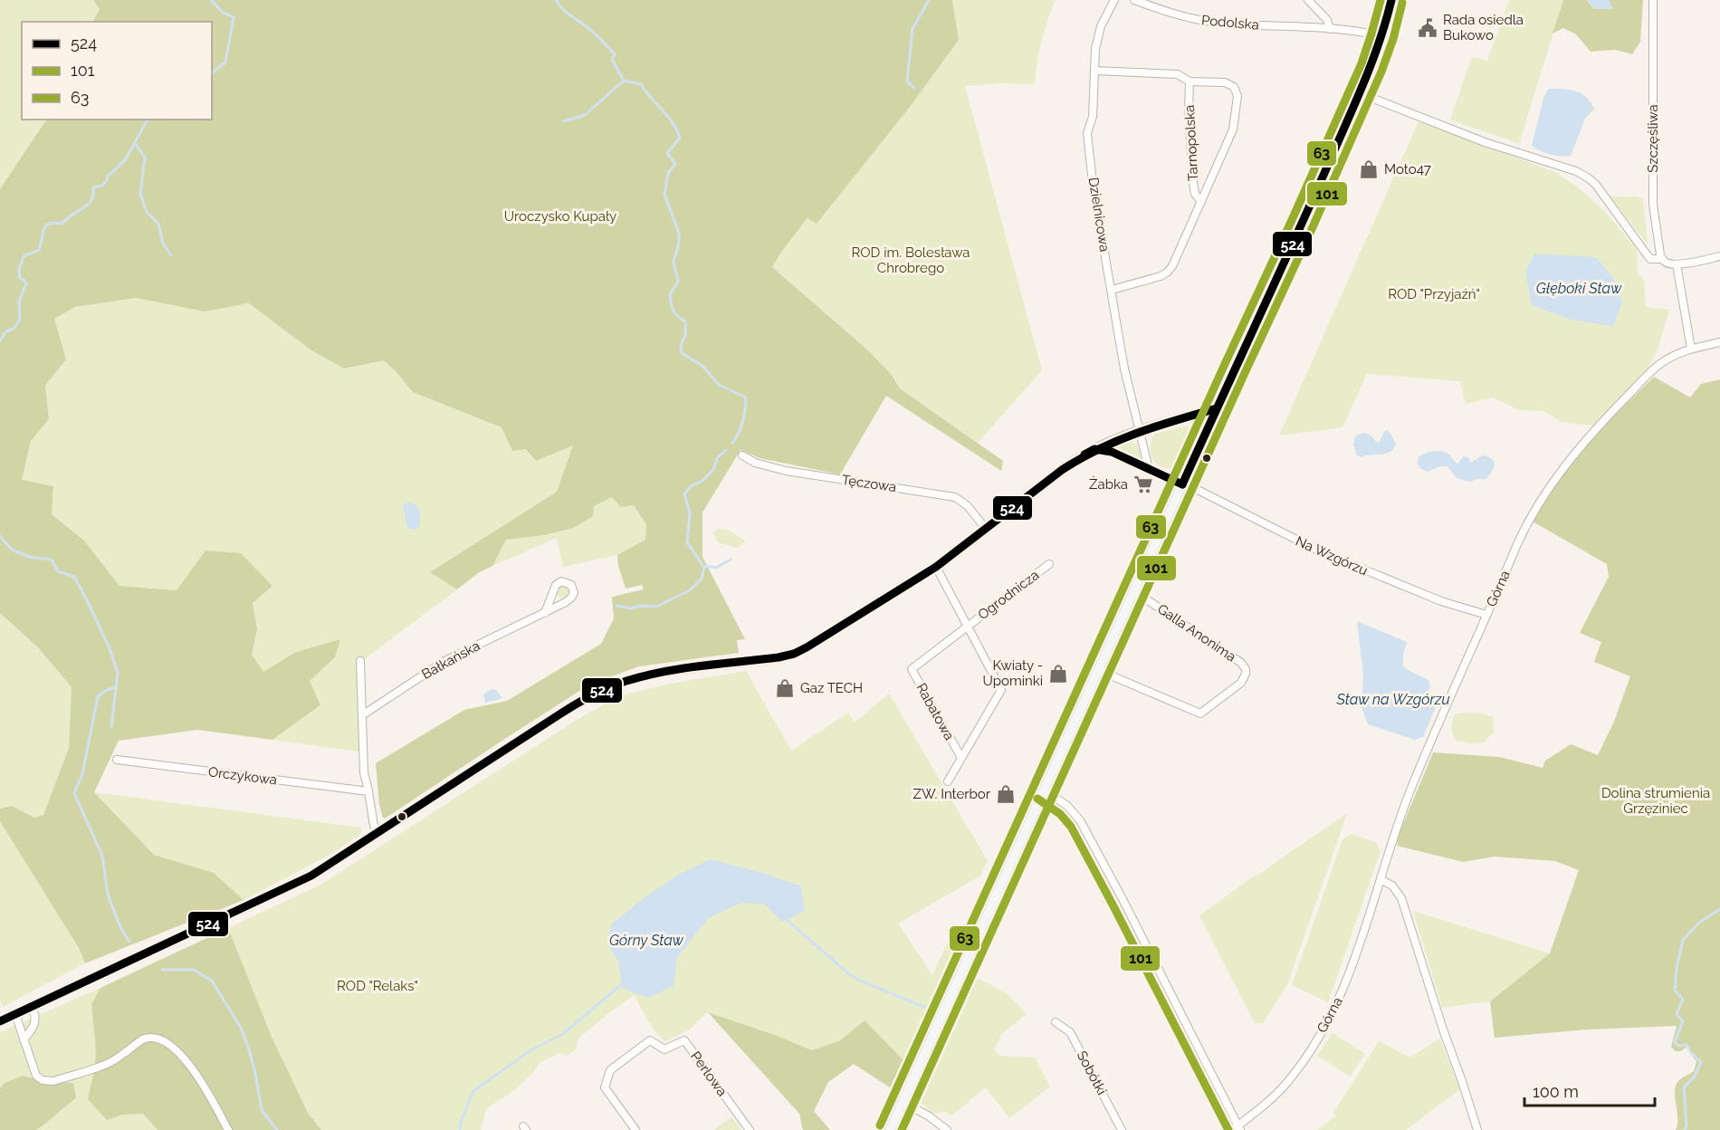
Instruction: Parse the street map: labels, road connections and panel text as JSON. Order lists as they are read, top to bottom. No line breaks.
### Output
{"streets":{"street":["Podolska","Szczęśliwa","Tarnopolska","Dzielnicowa","Tęczowa","Na Wzgórzu","Górna","Ogrodnicza","Galla Anonima","Bałkańska","Rabatowa","Orczykowa","Sobótki","Perłowa"]},"crossings":[["Tarnopolska","Dzielnicowa"],["Na Wzgórzu","Górna"],["Ogrodnicza","Rabatowa"]],"water":["Głęboki Staw","Staw na Wzgórzu","Górny Staw"],"parks":["Uroczysko Kupały","ROD im. Bolesława Chrobrego","ROD \"Przyjaźń\"","Dolina strumienia Grzęziniec","ROD \"Relaks\""],"places":{"public building":["Rada osiedla Bukowo"],"shop":["Moto47","Kwiaty - Upominki","Gaz TECH","ZW. Interbor"],"supermarket":["Żabka"]},"lines":["transit line 524","transit line 63","transit line 101"],"legend":["524","101","63"],"scale_bar":"100 m"}
